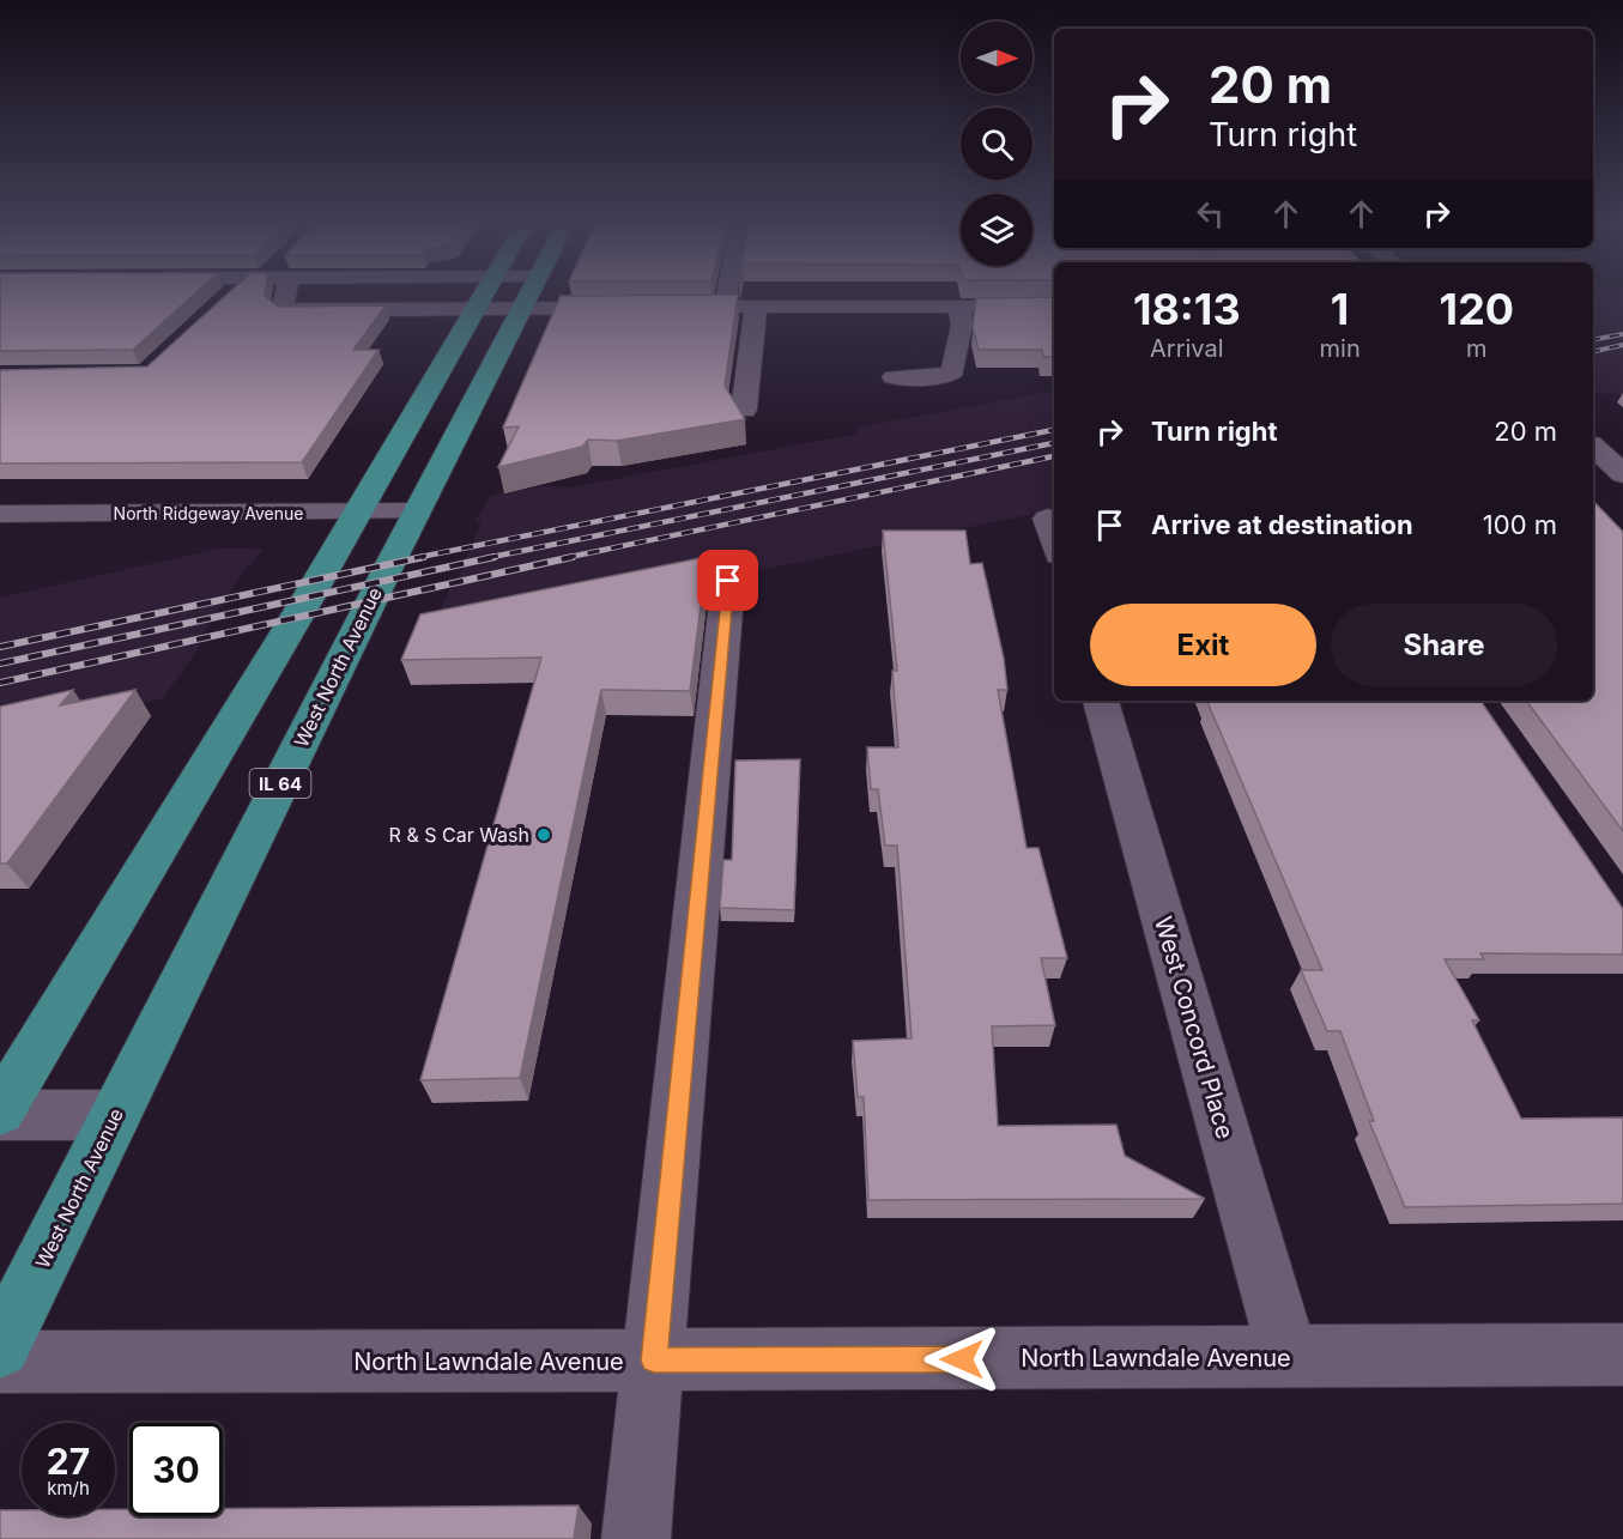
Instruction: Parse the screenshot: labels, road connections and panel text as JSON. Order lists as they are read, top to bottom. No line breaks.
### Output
{"streets":{"main road":["West North Avenue","IL 64"],"street":["North Ridgeway Avenue","West Concord Place","North Lawndale Avenue"]},"crossings":[["North Ridgeway Avenue","West North Avenue"],["West Concord Place","North Lawndale Avenue"]],"places":["R & S Car Wash"],"north":"right","page":{"turn":["20 m","Turn right"],"eta":["18:13","Arrival","1","min","120","m"],"list":[{"name":"Turn right","value":"20 m"},{"name":"Arrive at destination","value":"100 m"}],"buttons":["Exit","Share"],"speed":"27 km/h","limit":"30"}}
